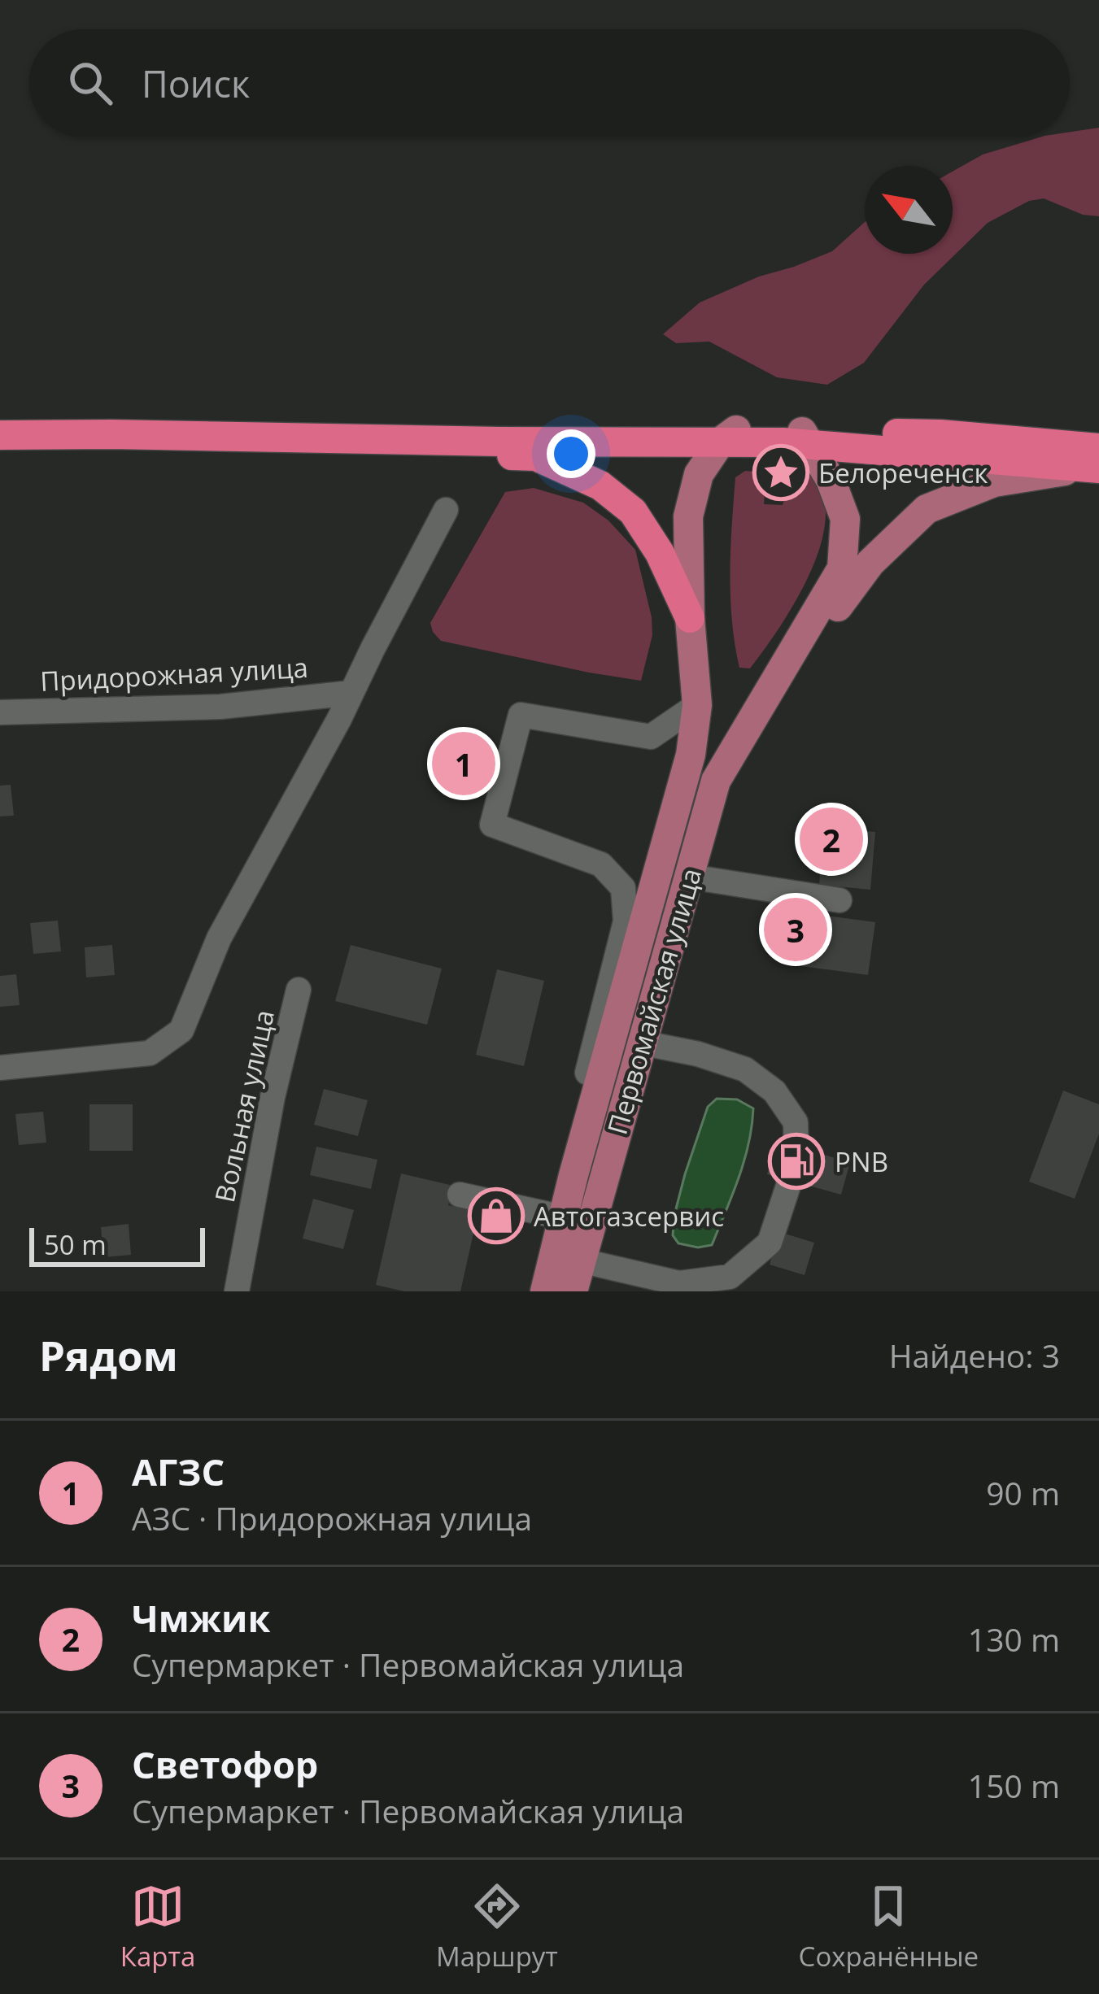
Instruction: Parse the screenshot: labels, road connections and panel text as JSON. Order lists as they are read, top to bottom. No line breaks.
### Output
{"streets":{"main road":["Первомайская улица"],"street":["Придорожная улица","Вольная улица"]},"places":{"place":["Белореченск"],"fuel station":["PNB"],"shop":["Автогазсервис"]},"scale_bar":"50 m","north":"top left","page":{"search":"Поиск","pins":["1","2","3"],"scale":"50 m","heading":["Рядом","Найдено: 3"],"list":[{"mark":"1","name":"АГЗС","note":"АЗС · Придорожная улица","value":"90 m"},{"mark":"2","name":"Чмжик","note":"Супермаркет · Первомайская улица","value":"130 m"},{"mark":"3","name":"Светофор","note":"Супермаркет · Первомайская улица","value":"150 m"}],"nav":["Карта","Маршрут","Сохранённые"]}}
